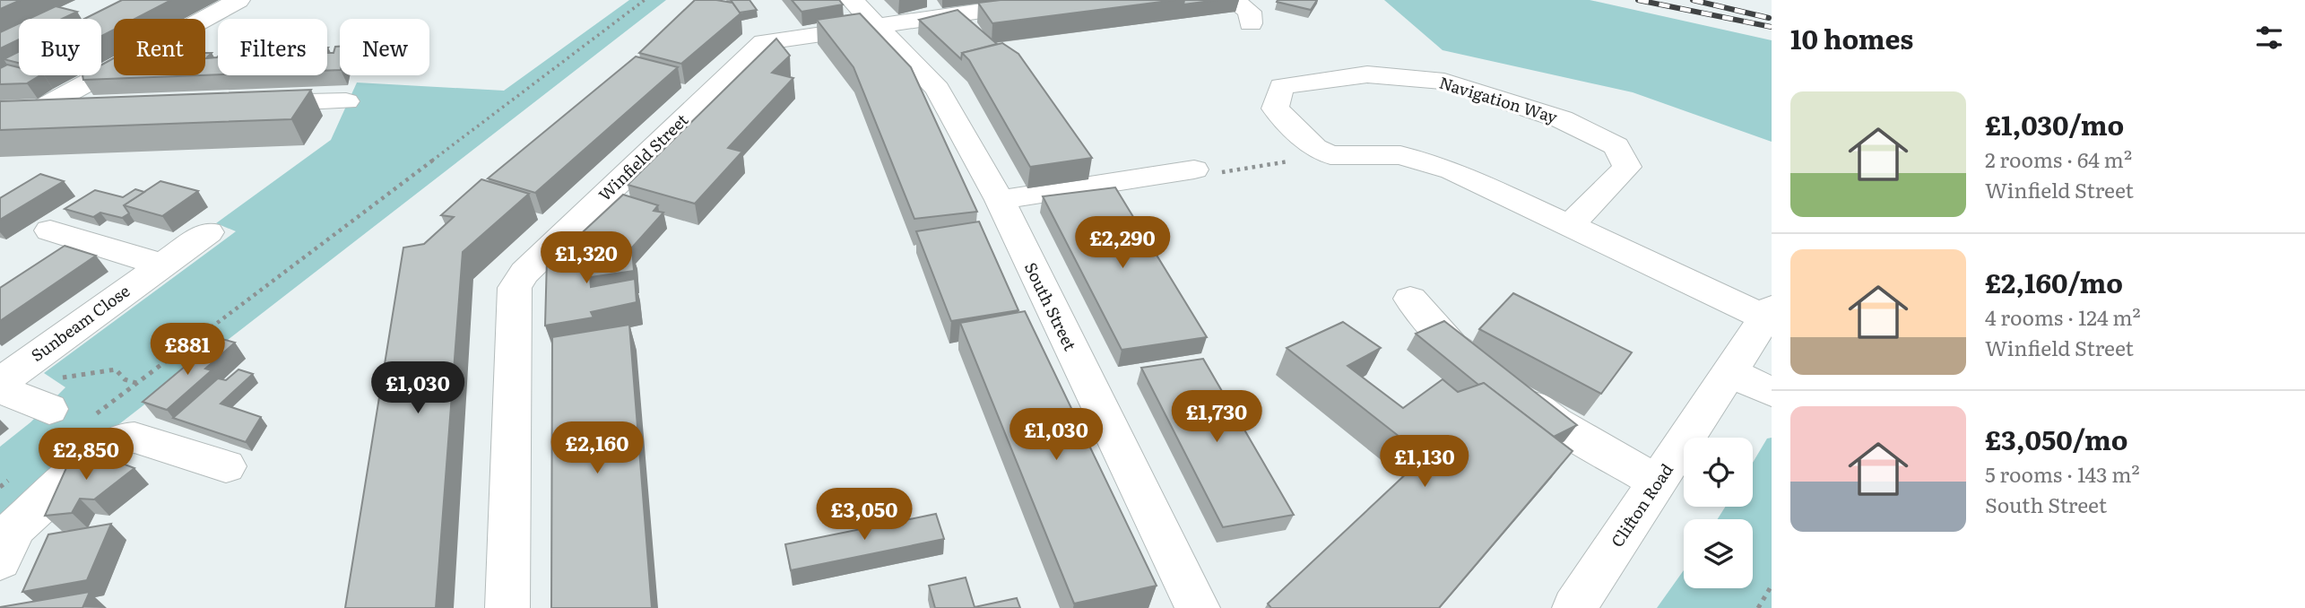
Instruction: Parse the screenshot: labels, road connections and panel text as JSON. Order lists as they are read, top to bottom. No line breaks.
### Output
{"streets":{"street":["Navigation Way","Winfield Street","South Street","Sunbeam Close","Clifton Road"]},"crossings":[["Navigation Way","Clifton Road"],["Winfield Street","South Street"]],"page":{"heading":"10 homes","chip":["Buy","Rent","Filters","New"],"list":[{"name":"£1,030/mo","note":"2 rooms · 64 m² · Winfield Street"},{"name":"£2,160/mo","note":"4 rooms · 124 m² · Winfield Street"},{"name":"£3,050/mo","note":"5 rooms · 143 m² · South Street"}],"price":["£2,290","£1,320","£881","£1,030","£1,730","£1,030","£2,160","£2,850","£1,130","£3,050"]}}
